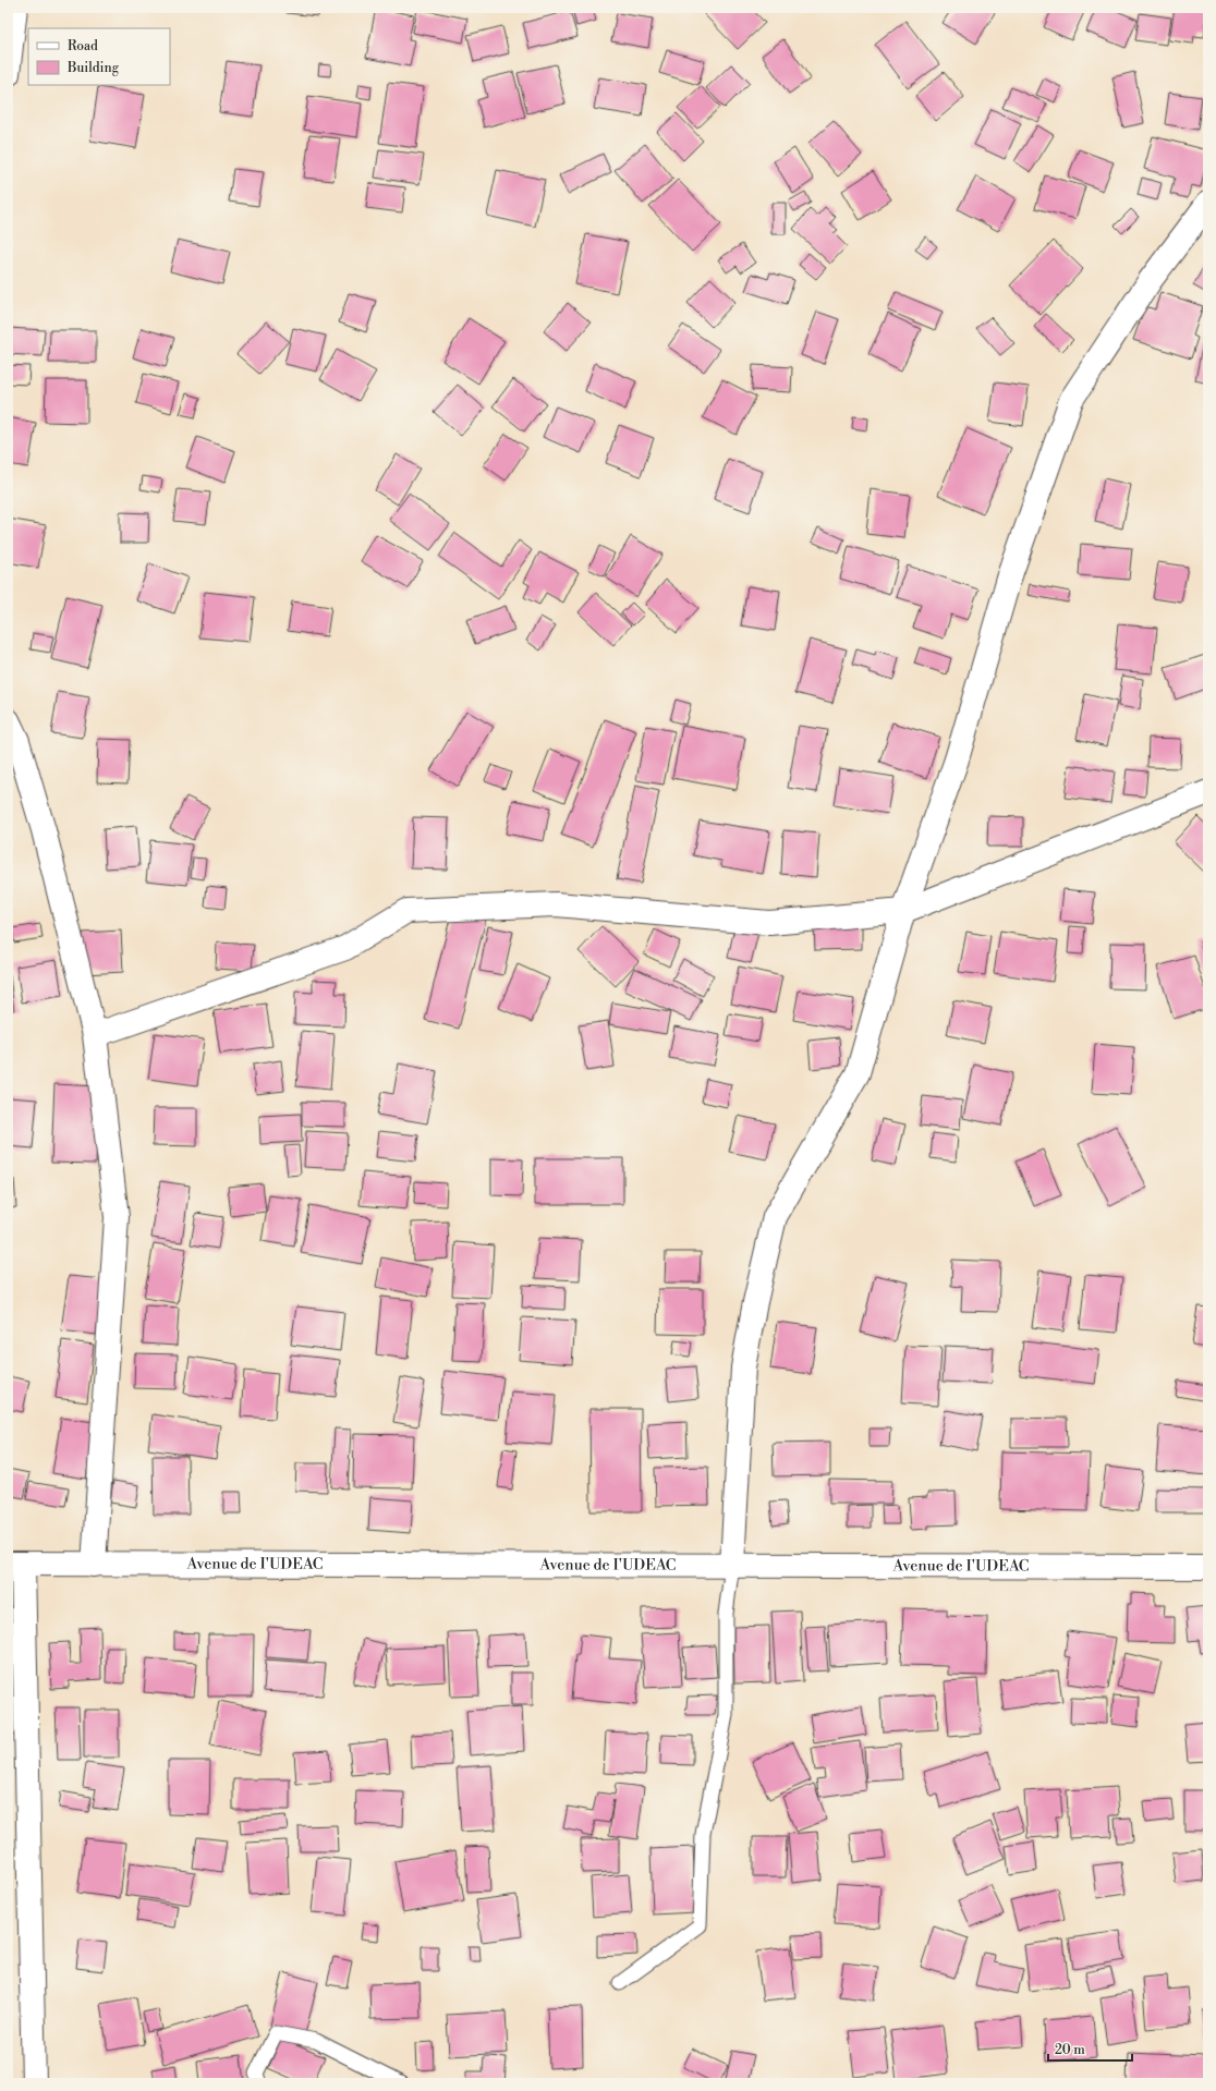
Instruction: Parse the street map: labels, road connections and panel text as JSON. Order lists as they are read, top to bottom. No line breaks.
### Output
{"streets":{"street":["Avenue de I'UDEAC"]},"legend":["Road","Building"],"scale_bar":"20 m"}
